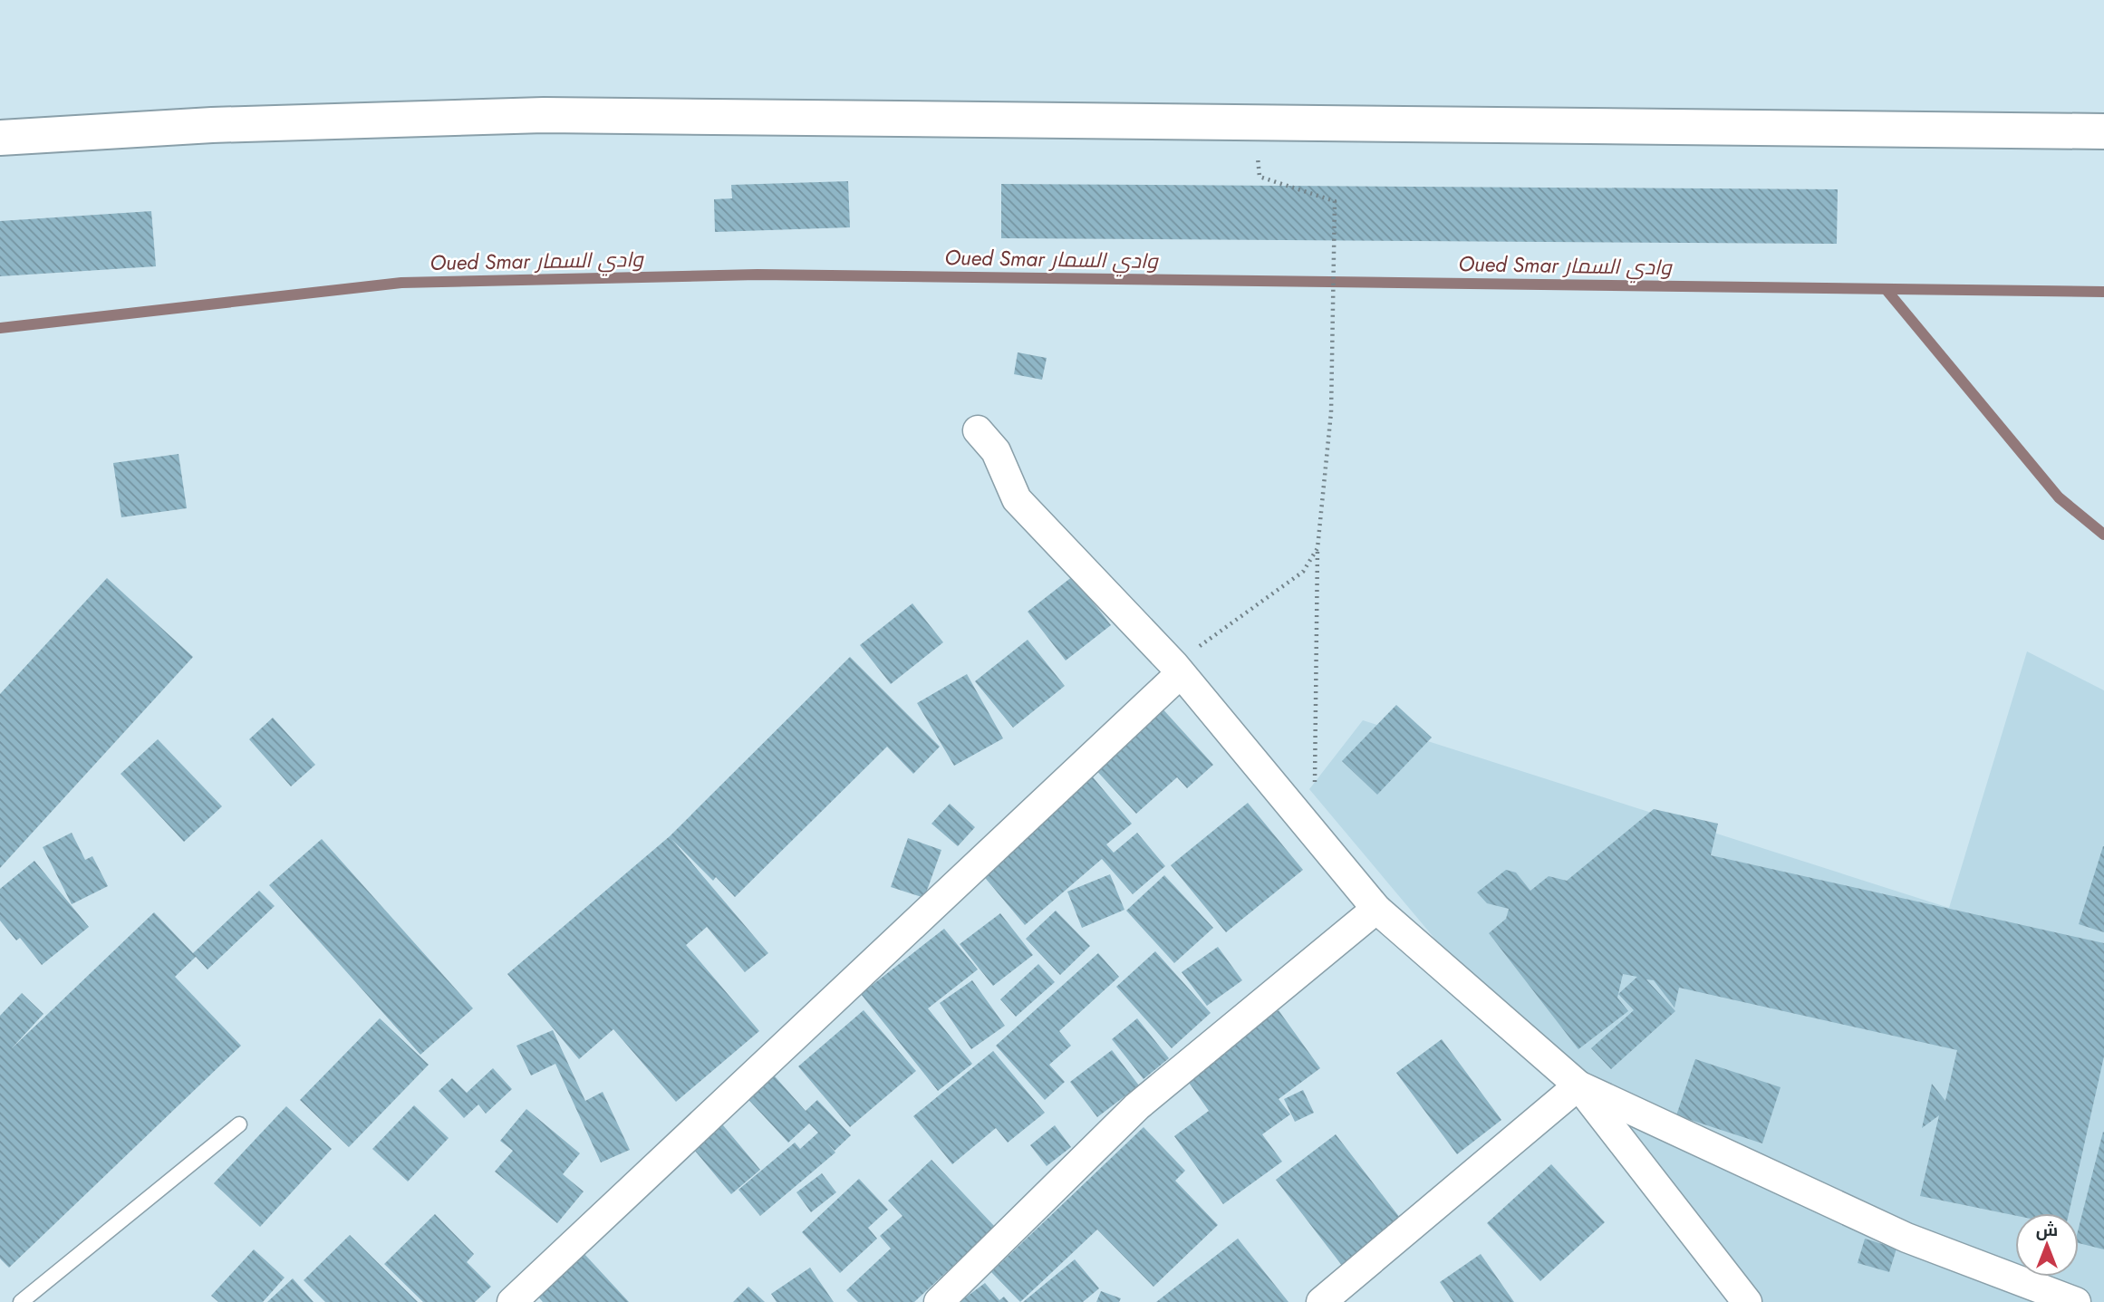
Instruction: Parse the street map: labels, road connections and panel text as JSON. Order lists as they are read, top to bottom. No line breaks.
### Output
{"water":["Oued Smar وادي السمار"],"north":"top"}
